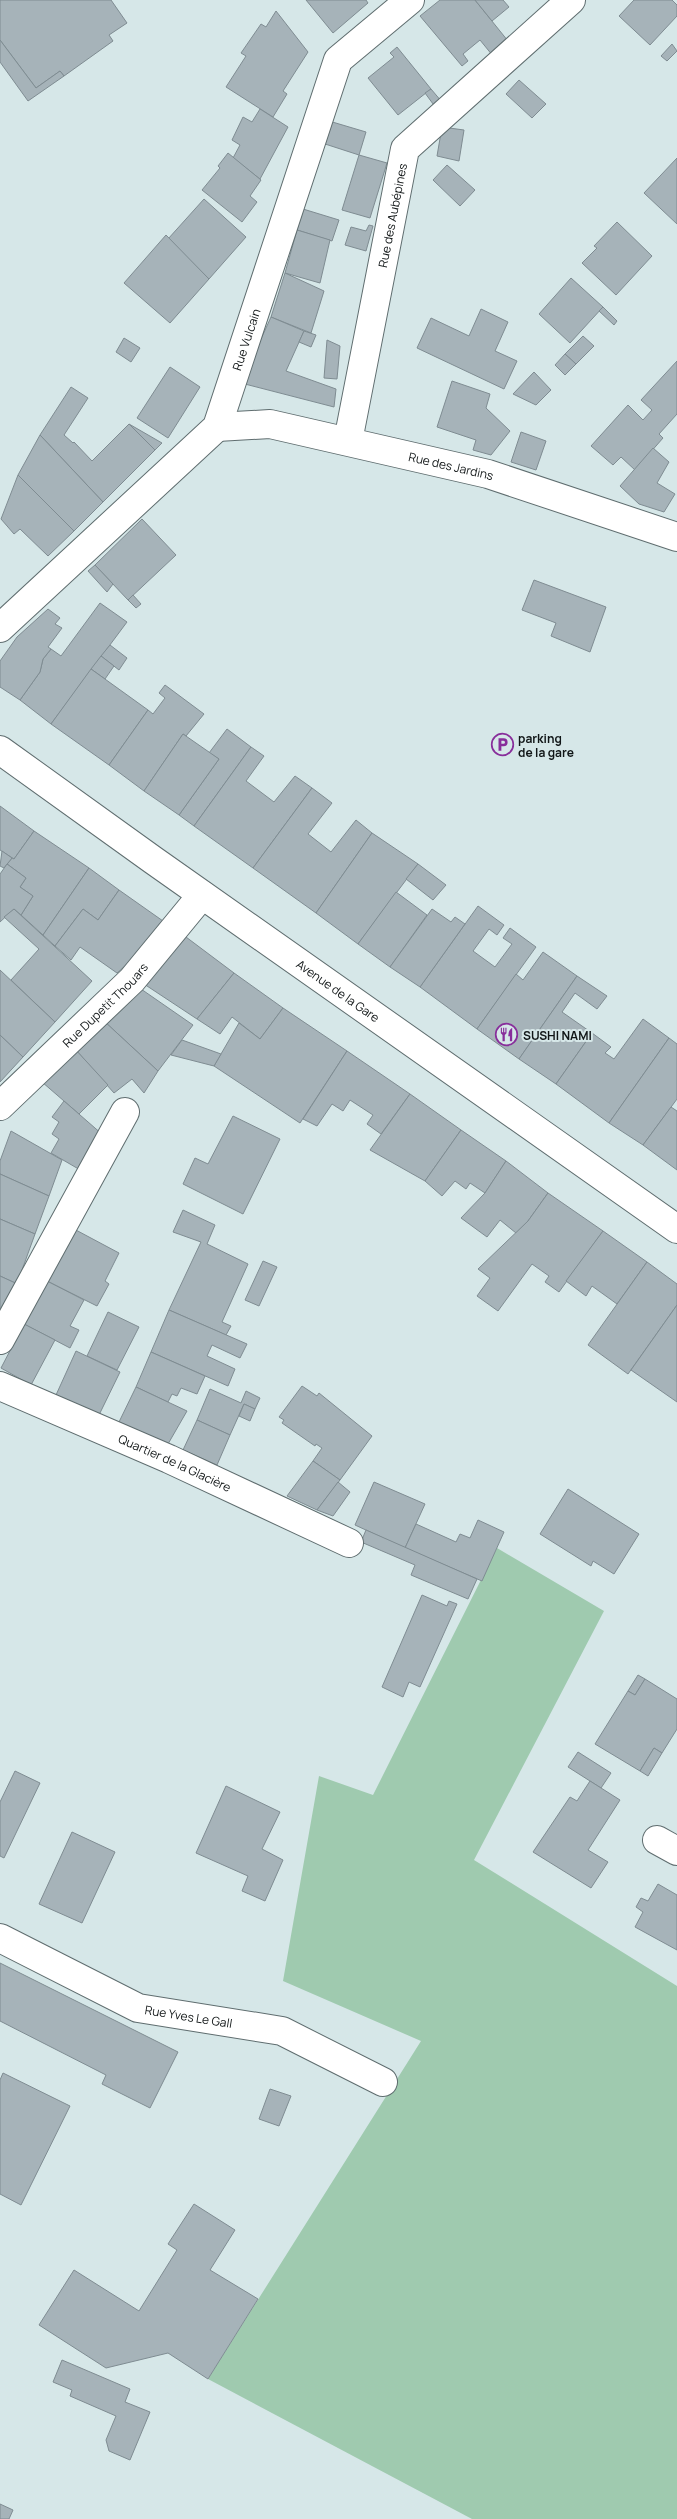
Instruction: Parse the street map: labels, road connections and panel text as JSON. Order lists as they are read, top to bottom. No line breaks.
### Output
{"streets":{"street":["Rue des Aubépines","Rue Vulcain","Rue des Jardins","Avenue de la Gare","Rue Dupetit Thouars","Quartier de la Glacière","Rue Yves Le Gall"]},"crossings":[["Rue des Aubépines","Rue des Jardins"],["Rue Vulcain","Rue des Jardins"],["Avenue de la Gare","Rue Dupetit Thouars"]],"places":{"parking":["parking de la gare"],"restaurant":["SUSHI NAMI"]}}
